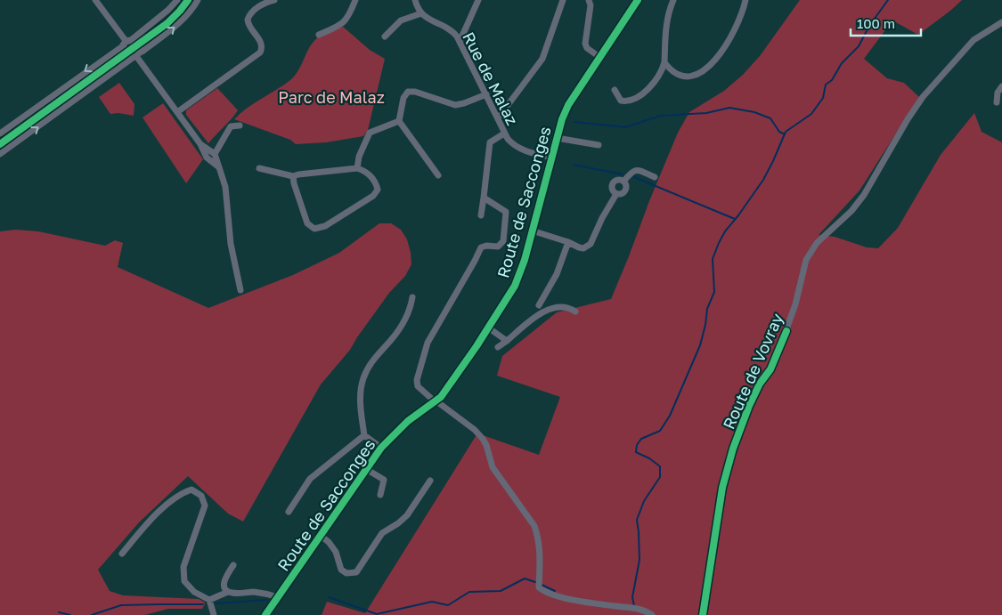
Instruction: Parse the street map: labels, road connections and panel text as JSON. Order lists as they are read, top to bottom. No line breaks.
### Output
{"streets":{"street":["Rue de Malaz","Route de Sacconges","Route de Vovray"]},"crossings":[["Rue de Malaz","Route de Sacconges"]],"parks":["Parc de Malaz"],"scale_bar":"100 m"}
